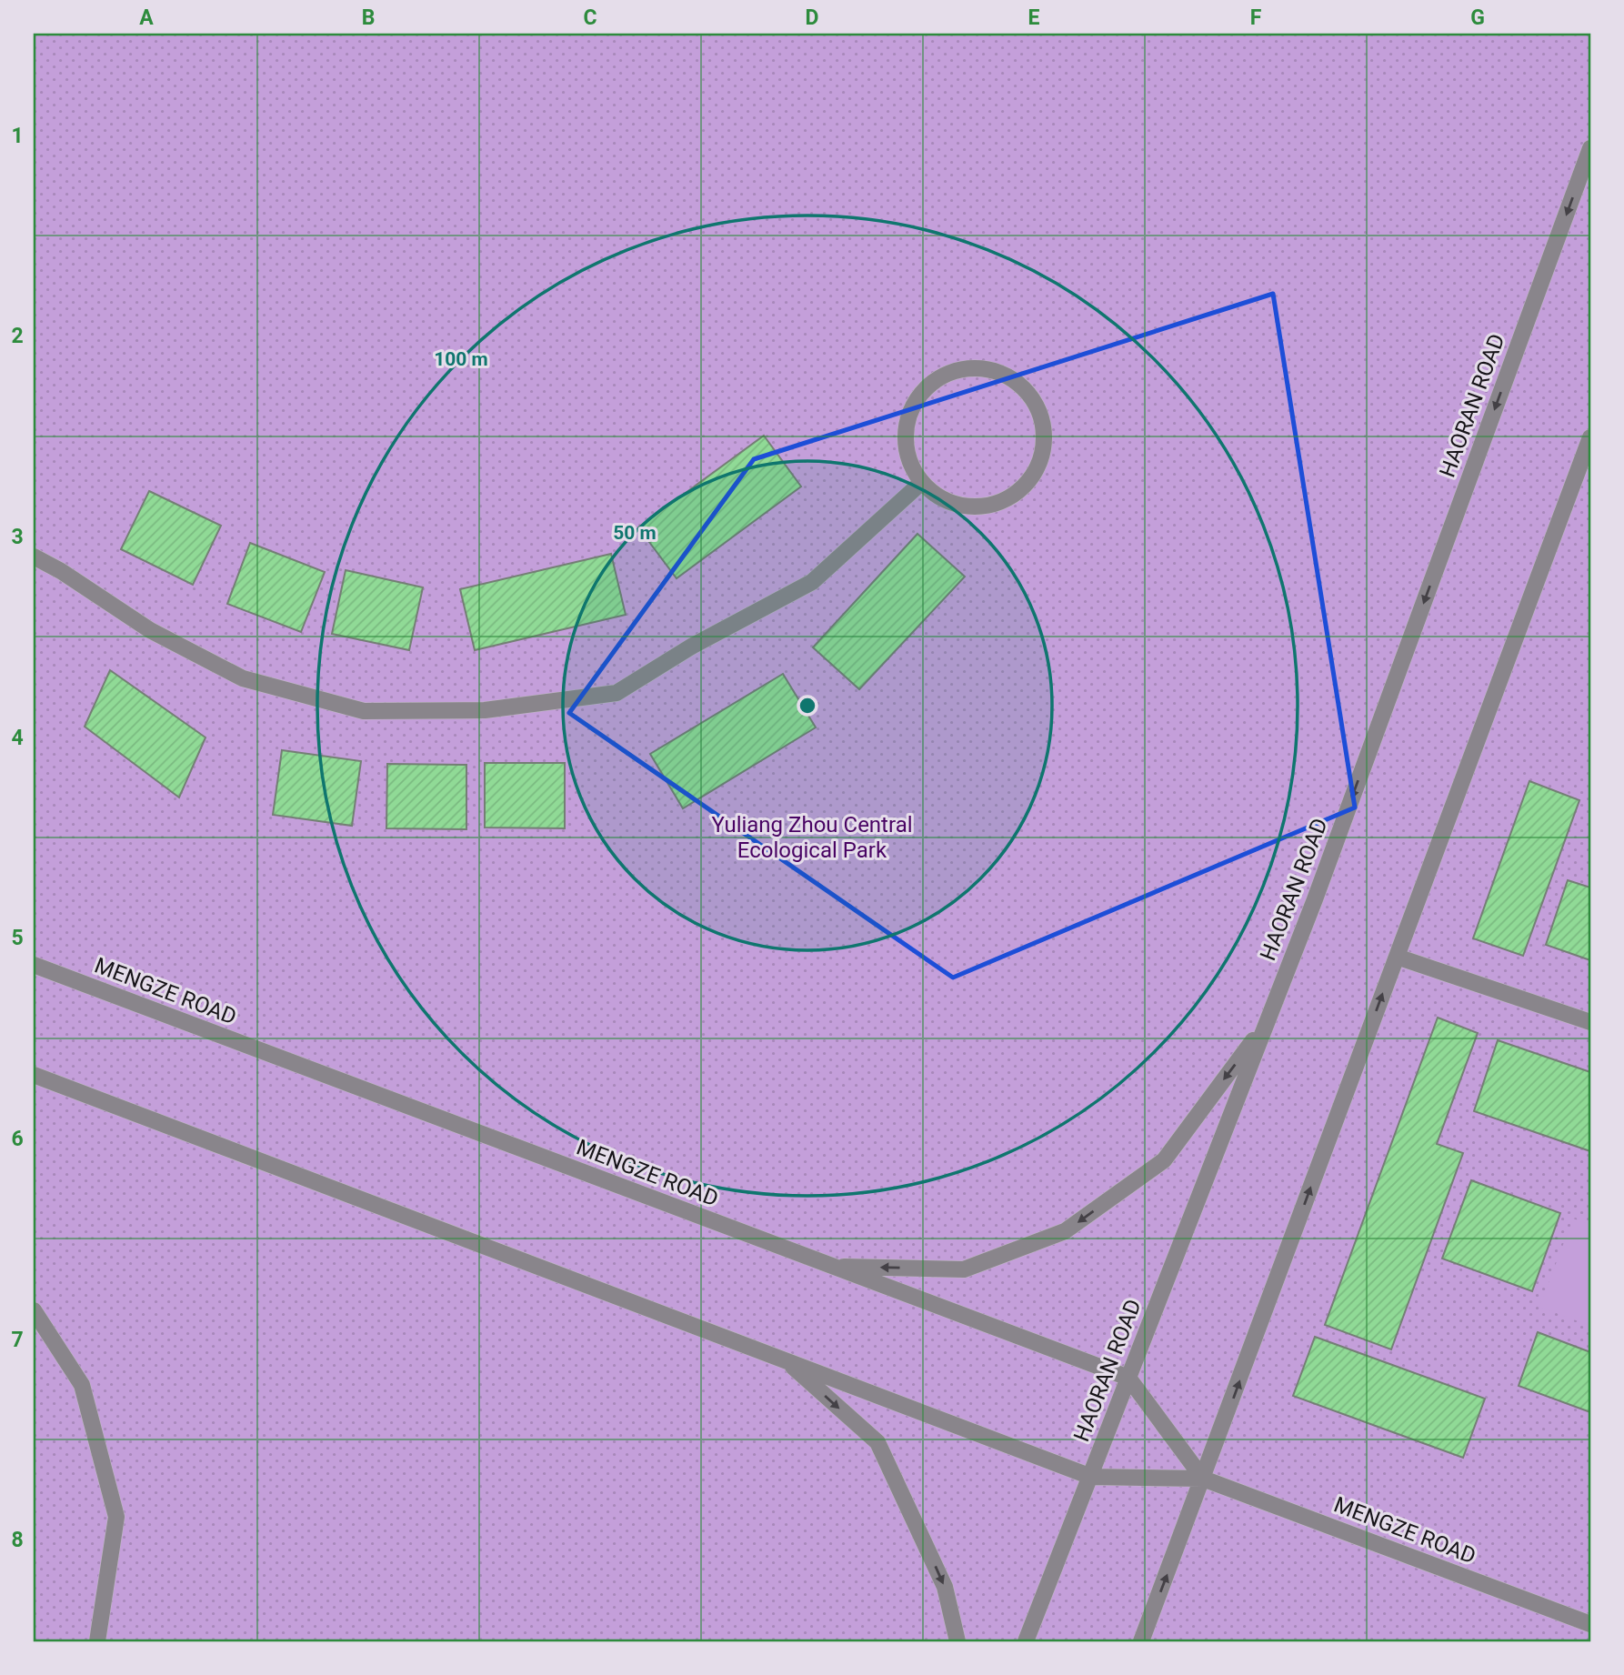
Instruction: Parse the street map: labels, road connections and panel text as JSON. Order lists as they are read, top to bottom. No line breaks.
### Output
{"streets":{"street":["HAORAN ROAD","MENGZE ROAD"]},"crossings":[["HAORAN ROAD","MENGZE ROAD"]],"parks":["Yuliang Zhou Central Ecological Park"],"grid":{"columns":["A","B","C","D","E","F","G"],"rows":["1","2","3","4","5","6","7","8"]},"rings":["100 m","50 m"]}
